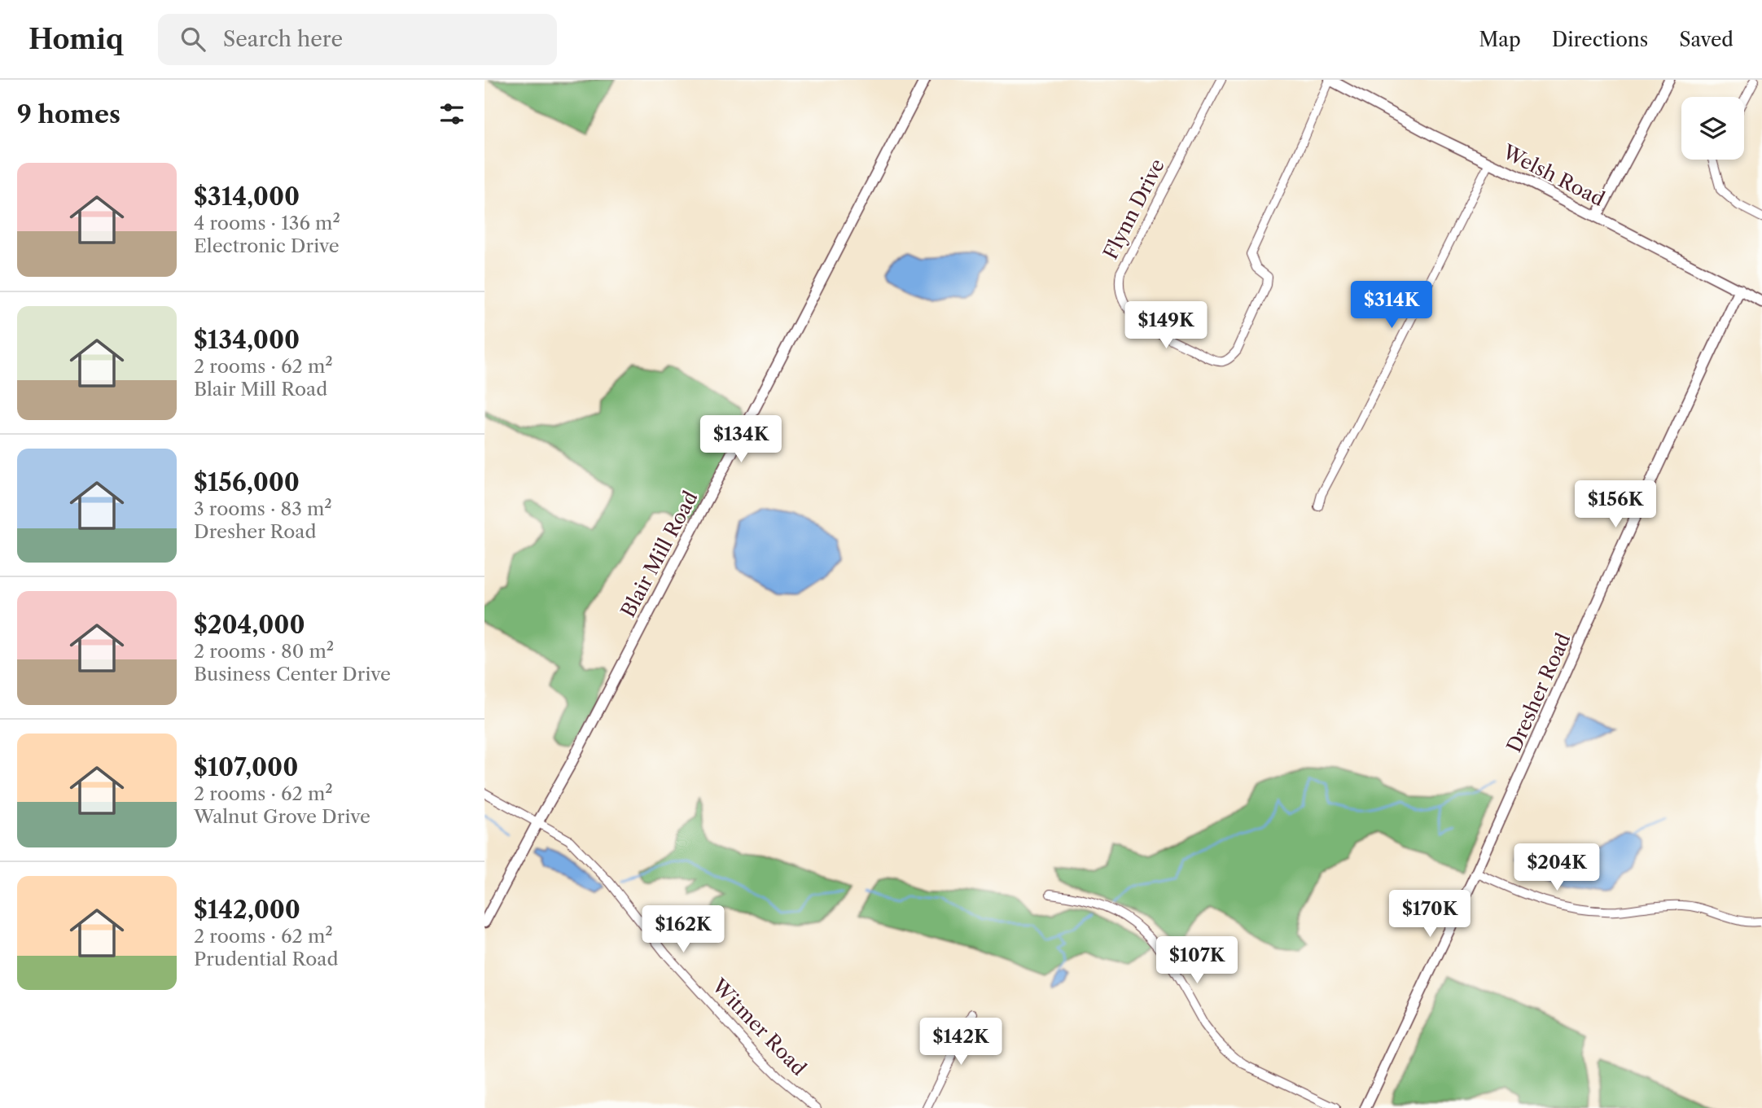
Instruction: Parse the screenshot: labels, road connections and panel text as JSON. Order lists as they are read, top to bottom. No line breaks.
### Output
{"streets":{"main road":["Welsh Road","Blair Mill Road","Dresher Road"],"street":["Flynn Drive","Witmer Road"]},"crossings":[["Welsh Road","Flynn Drive"],["Welsh Road","Dresher Road"],["Blair Mill Road","Witmer Road"]],"page":{"header":"Homiq","search":"Search here","nav":["Map","Directions","Saved"],"heading":"9 homes","list":[{"name":"$314,000","note":"4 rooms · 136 m² · Electronic Drive"},{"name":"$134,000","note":"2 rooms · 62 m² · Blair Mill Road"},{"name":"$156,000","note":"3 rooms · 83 m² · Dresher Road"},{"name":"$204,000","note":"2 rooms · 80 m² · Business Center Drive"},{"name":"$107,000","note":"2 rooms · 62 m² · Walnut Grove Drive"},{"name":"$142,000","note":"2 rooms · 62 m² · Prudential Road"}],"price":["$314K","$149K","$134K","$156K","$204K","$170K","$162K","$107K","$142K"]}}
